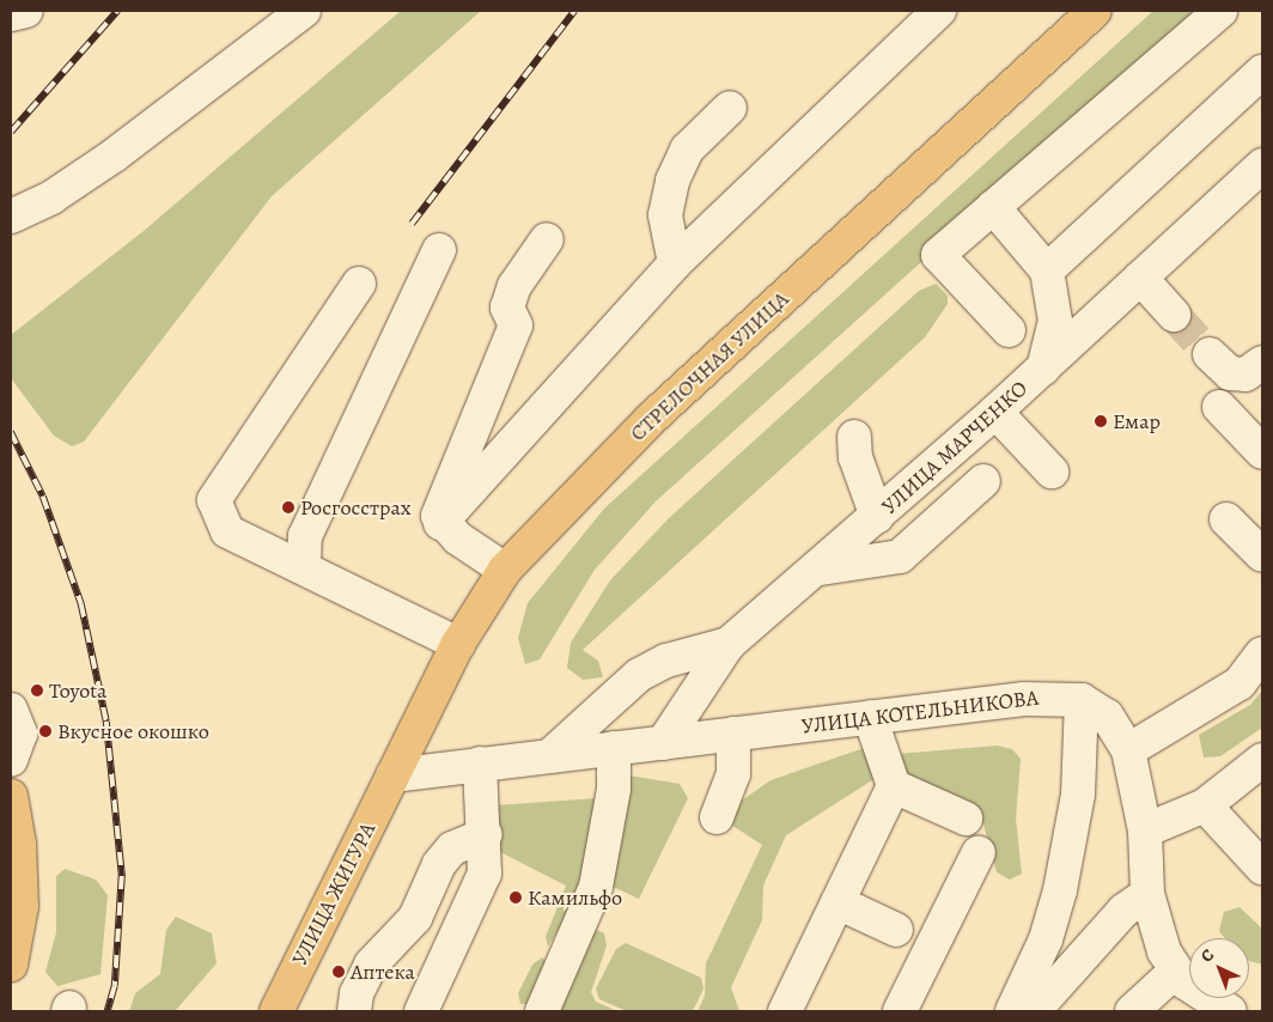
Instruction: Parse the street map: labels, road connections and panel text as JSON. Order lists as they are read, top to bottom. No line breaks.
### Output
{"streets":{"main road":["СТРЕЛОЧНАЯ УЛИЦА","УЛИЦА ЖИГУРА"],"street":["УЛИЦА МАРЧЕНКО","УЛИЦА КОТЕЛЬНИКОВА"]},"crossings":[["СТРЕЛОЧНАЯ УЛИЦА","УЛИЦА КОТЕЛЬНИКОВА"],["СТРЕЛОЧНАЯ УЛИЦА","УЛИЦА ЖИГУРА"],["УЛИЦА МАРЧЕНКО","УЛИЦА КОТЕЛЬНИКОВА"],["УЛИЦА КОТЕЛЬНИКОВА","УЛИЦА ЖИГУРА"]],"places":["Емар","Росгосстрах","Toyota","Вкусное окошко","Камильфо","Аптека"],"north":"top left"}
